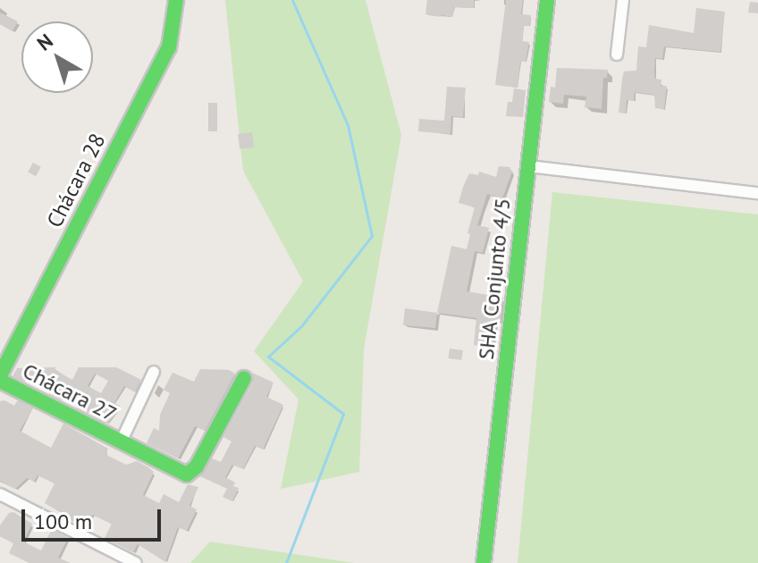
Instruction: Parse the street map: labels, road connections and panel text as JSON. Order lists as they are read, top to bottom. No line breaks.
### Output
{"streets":{"street":["Chácara 28","SHA Conjunto 4/5","Chácara 27"]},"crossings":[["Chácara 28","Chácara 27"]],"scale_bar":"100 m","north":"top left"}
